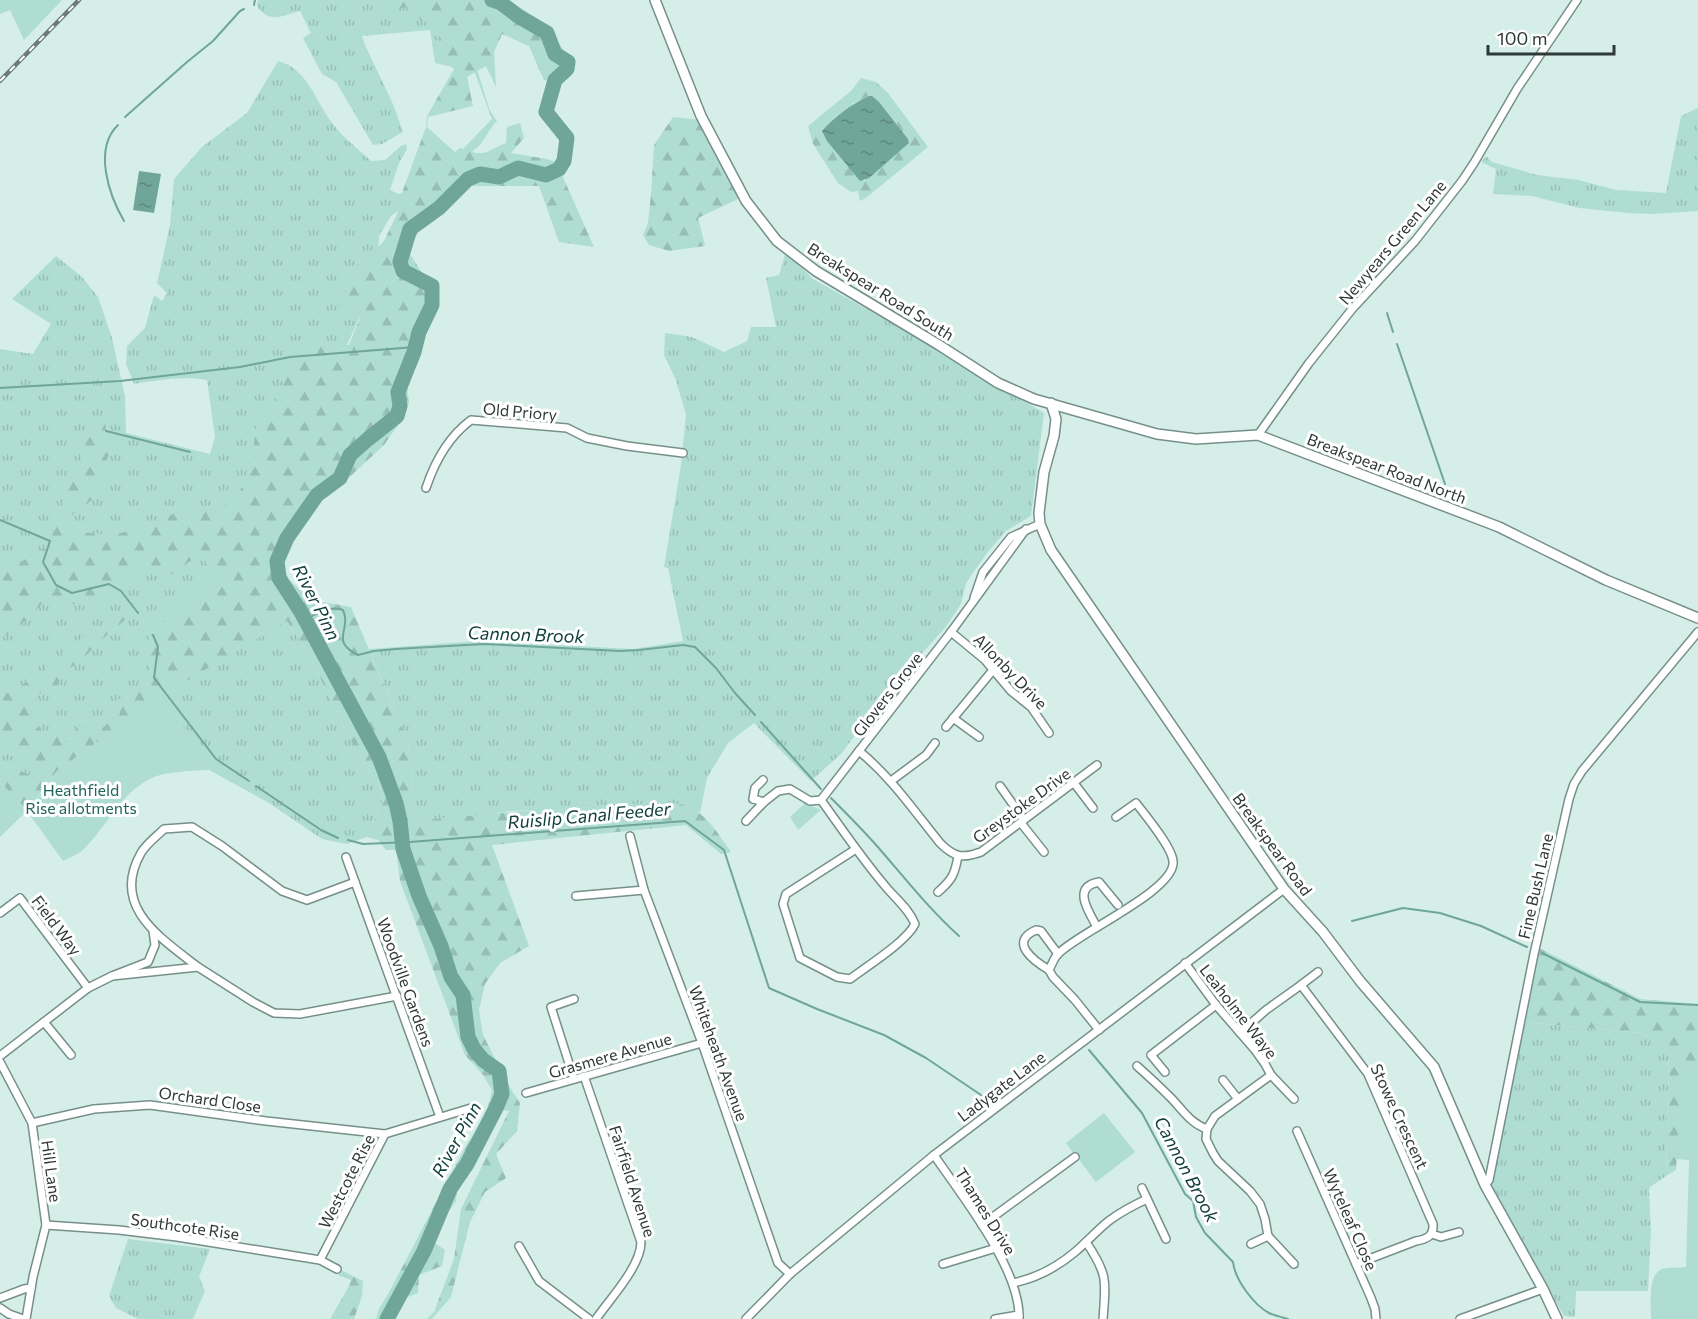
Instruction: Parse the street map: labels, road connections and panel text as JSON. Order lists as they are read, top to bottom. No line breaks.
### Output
{"streets":{"street":["Newyears Green Lane","Breakspear Road South","Old Priory","Breakspear Road North","Allonby Drive","Glovers Grove","Greystoke Drive","Breakspear Road","Fine Bush Lane","Field Way","Woodville Gardens","Leaholme Waye","Whiteheath Avenue","Grasmere Avenue","Ladygate Lane","Orchard Close","Stowe Crescent","Hill Lane","Westcote Rise","Fairfield Avenue","Thames Drive","Wyteleaf Close","Southcote Rise"]},"crossings":[["Newyears Green Lane","Breakspear Road North"],["Breakspear Road South","Breakspear Road North"],["Breakspear Road South","Breakspear Road"],["Breakspear Road North","Breakspear Road"],["Allonby Drive","Glovers Grove"],["Glovers Grove","Greystoke Drive"],["Glovers Grove","Breakspear Road"],["Breakspear Road","Fine Bush Lane"],["Breakspear Road","Ladygate Lane"],["Woodville Gardens","Westcote Rise"],["Leaholme Waye","Ladygate Lane"],["Whiteheath Avenue","Grasmere Avenue"],["Whiteheath Avenue","Ladygate Lane"],["Grasmere Avenue","Fairfield Avenue"],["Ladygate Lane","Thames Drive"],["Orchard Close","Hill Lane"],["Orchard Close","Westcote Rise"],["Hill Lane","Southcote Rise"],["Westcote Rise","Southcote Rise"]],"water":["River Pinn","Cannon Brook","Ruislip Canal Feeder"],"parks":["Heathfield Rise allotments"],"scale_bar":"100 m"}
